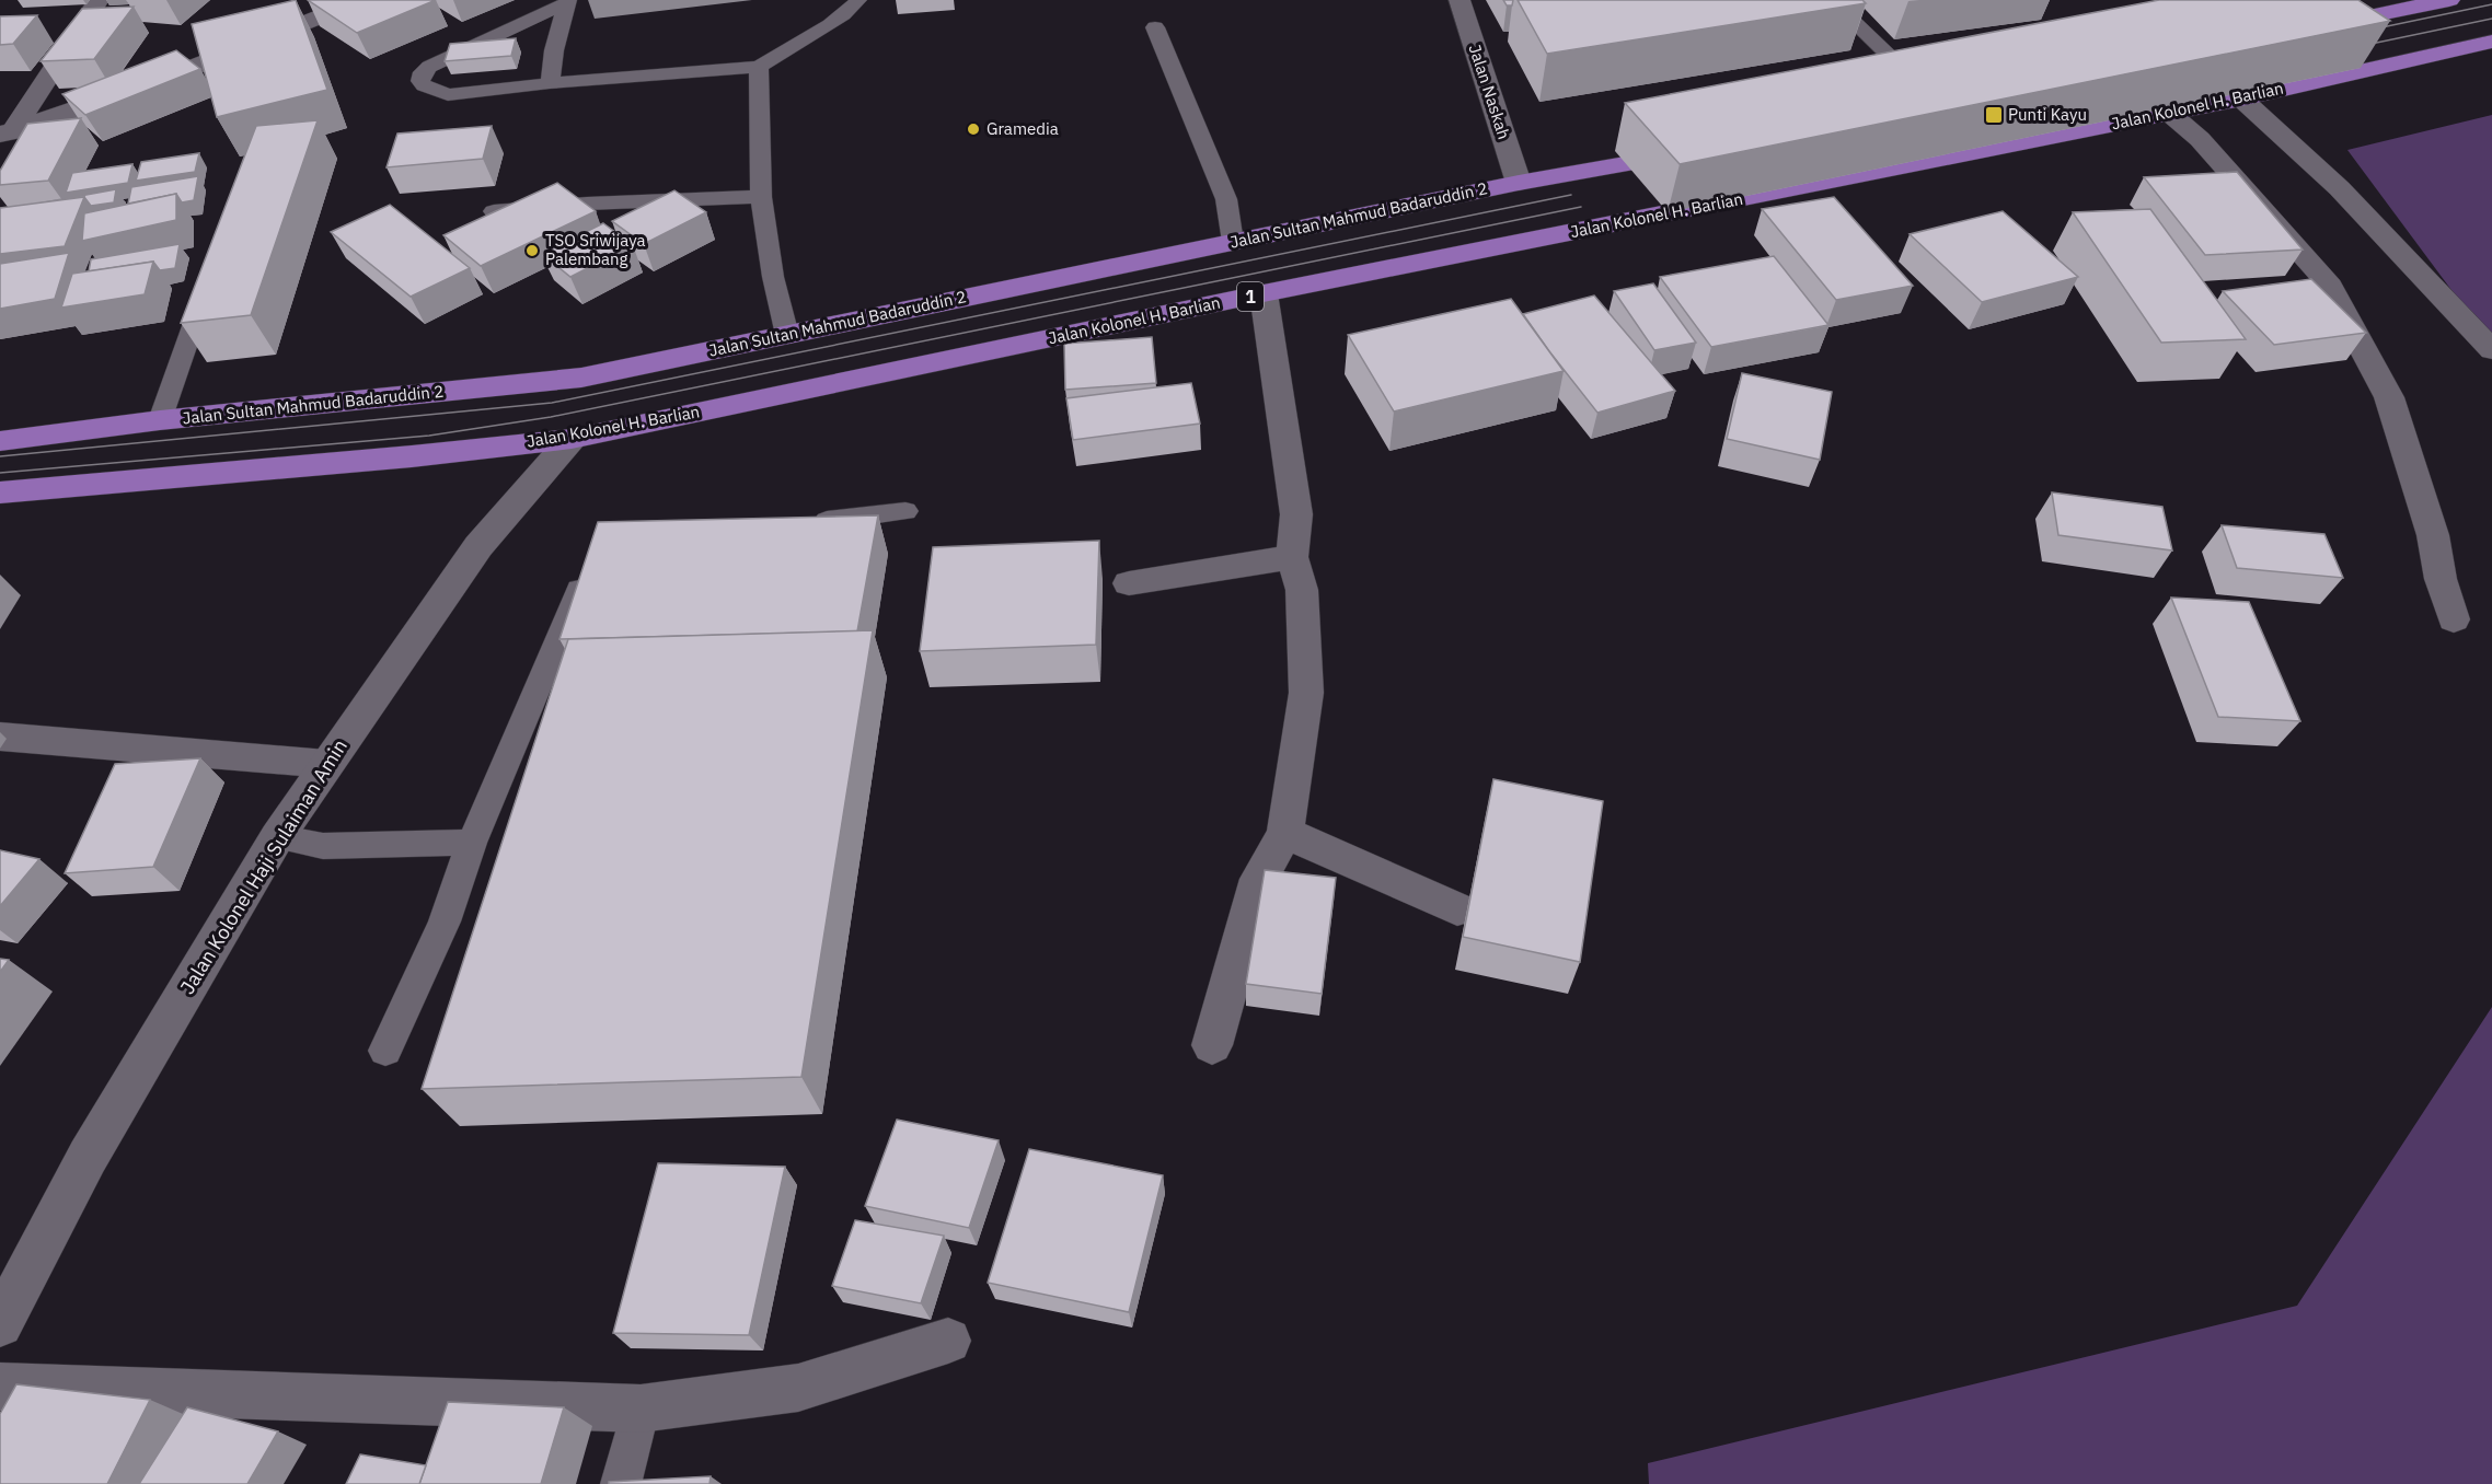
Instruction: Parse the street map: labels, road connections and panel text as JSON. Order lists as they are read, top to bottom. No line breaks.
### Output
{"streets":{"highway":["Jalan Kolonel H. Barlian","Jalan Sultan Mahmud Badaruddin 2","1"],"street":["Jalan Naskah","Jalan Kolonel Haji Sulaiman Amin"]},"crossings":[["Jalan Naskah","Jalan Sultan Mahmud Badaruddin 2"],["Jalan Kolonel H. Barlian","Jalan Kolonel Haji Sulaiman Amin"]],"places":{"transit":["Punti Kayu"],"other":["Gramedia","TSO Sriwijaya Palembang"]}}
